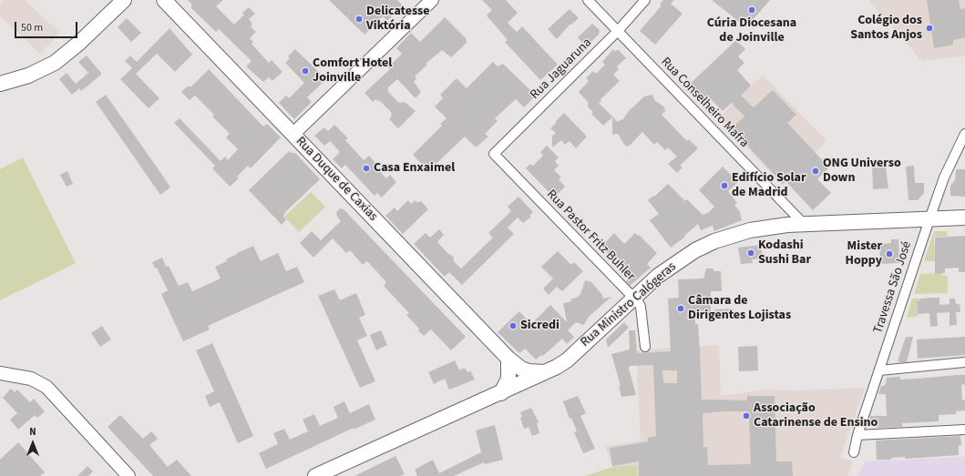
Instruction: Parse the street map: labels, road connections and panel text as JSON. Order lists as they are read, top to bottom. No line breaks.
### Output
{"streets":{"main road":["Rua Duque de Caxias","Rua Ministro Calógeras"],"street":["Rua Jaguaruna","Rua Conselheiro Mafra","Rua Pastor Fritz Buhler","Travessa São José"]},"crossings":[["Rua Jaguaruna","Rua Conselheiro Mafra"],["Rua Jaguaruna","Rua Pastor Fritz Buhler"],["Rua Conselheiro Mafra","Rua Ministro Calógeras"],["Rua Duque de Caxias","Rua Ministro Calógeras"],["Rua Pastor Fritz Buhler","Rua Ministro Calógeras"],["Travessa São José","Rua Ministro Calógeras"]],"places":["Cúria Diocesana de Joinville","Delicatesse Viktória","Colégio dos Santos Anjos","Comfort Hotel Joinville","Casa Enxaimel","ONG Universo Down","Edifício Solar de Madrid","Kodashi Sushi Bar","Mister Hoppy","Câmara de Dirigentes Lojistas","Sicredi","Associação Catarinense de Ensino"],"scale_bar":"50 m","north":"top"}
